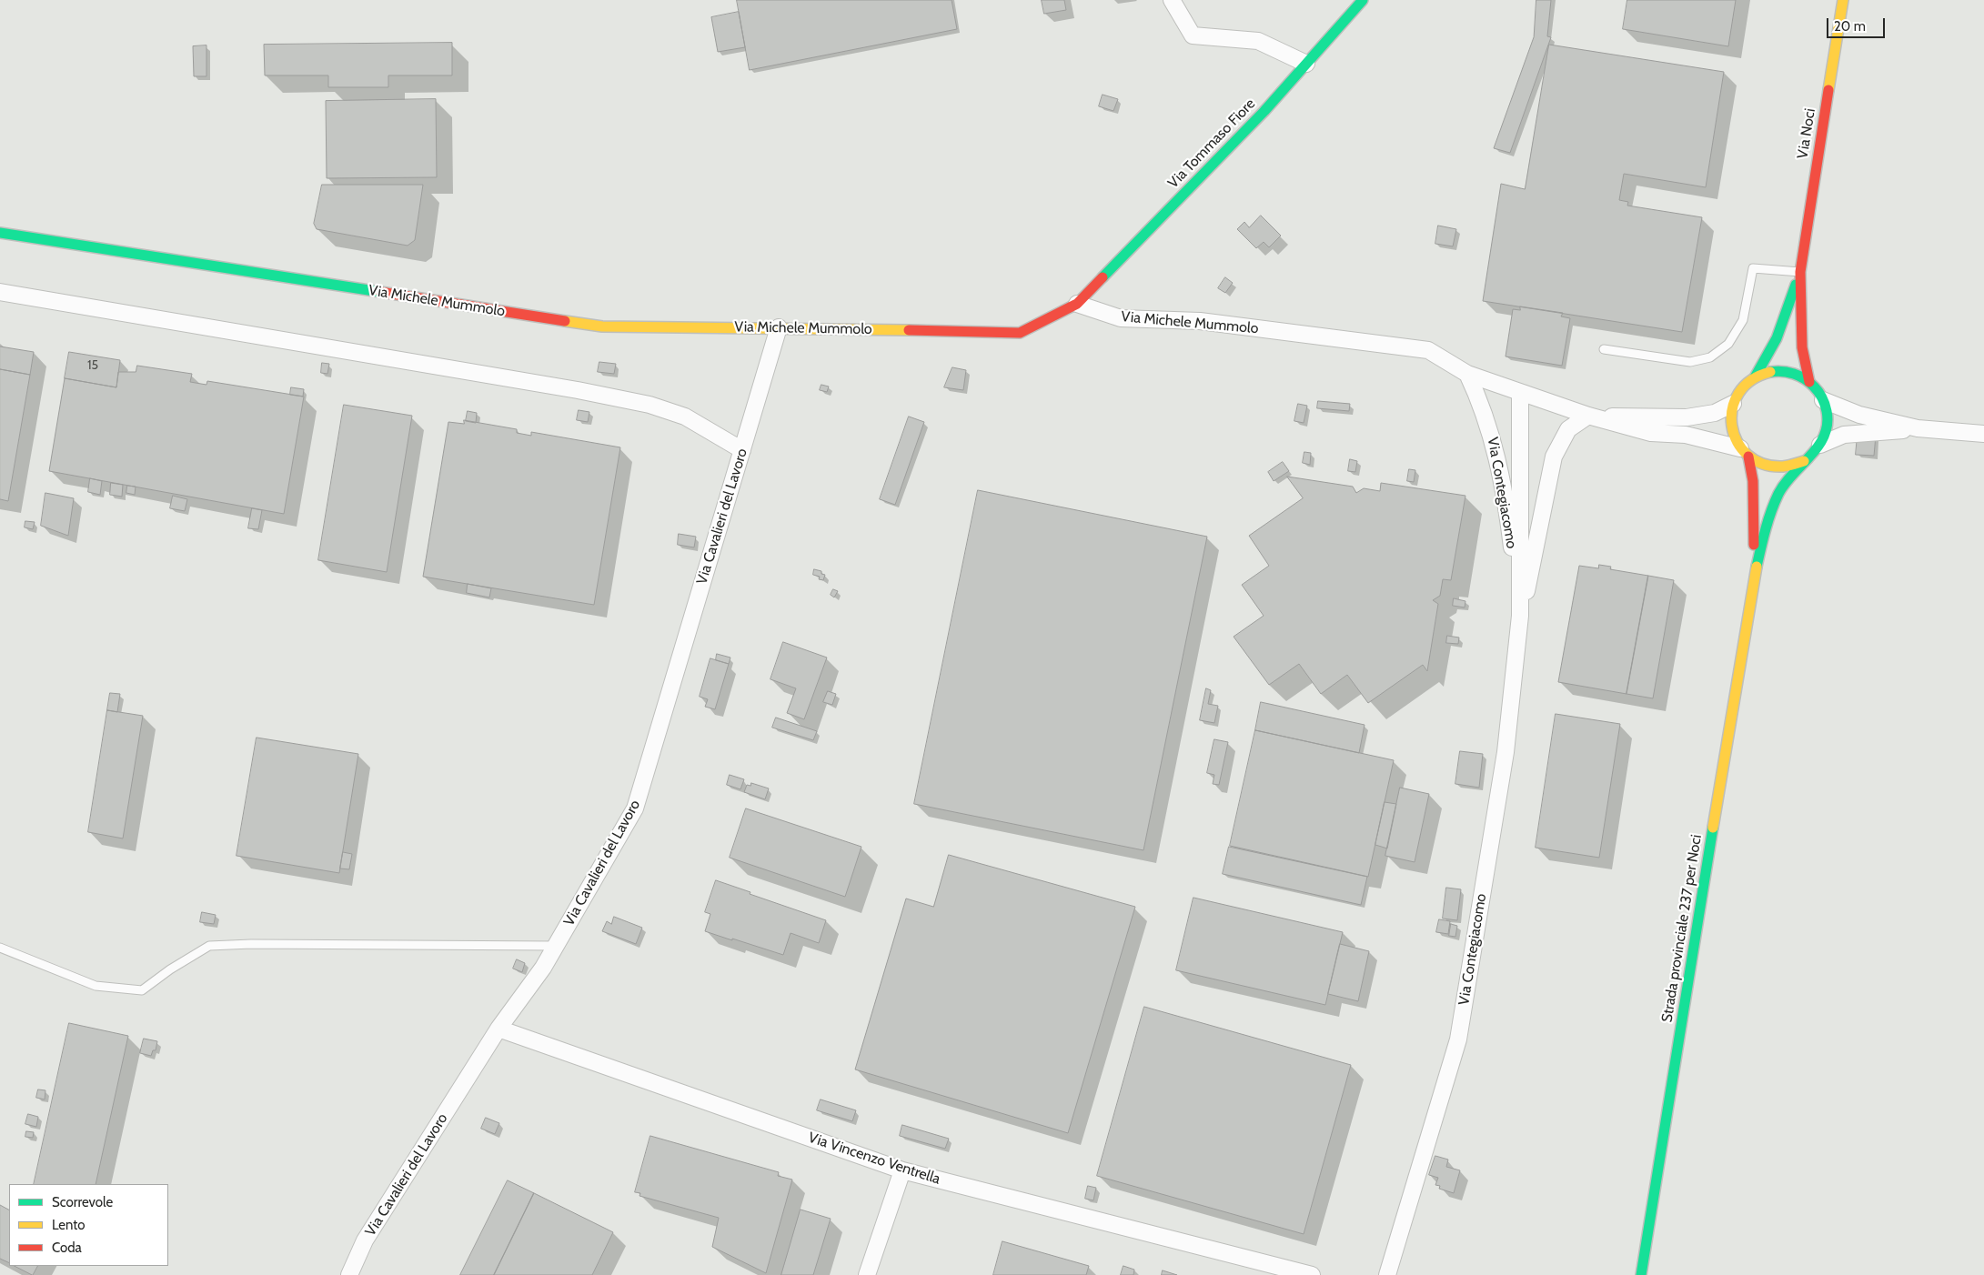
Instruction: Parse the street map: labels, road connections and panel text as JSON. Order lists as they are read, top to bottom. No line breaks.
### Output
{"streets":{"main road":["Via Noci","Via Tommaso Fiore","Via Michele Mummolo","Strada provinciale 237 per Noci"],"street":["Via Contegiacomo","Via Cavalieri del Lavoro","Via Vincenzo Ventrella"]},"crossings":[["Via Noci","Via Michele Mummolo"],["Via Noci","Strada provinciale 237 per Noci"],["Via Tommaso Fiore","Via Michele Mummolo"],["Via Michele Mummolo","Via Contegiacomo"],["Via Michele Mummolo","Via Cavalieri del Lavoro"],["Via Michele Mummolo","Strada provinciale 237 per Noci"],["Via Cavalieri del Lavoro","Via Vincenzo Ventrella"]],"house_numbers":["15"],"legend":["Scorrevole","Lento","Coda"],"scale_bar":"20 m"}
